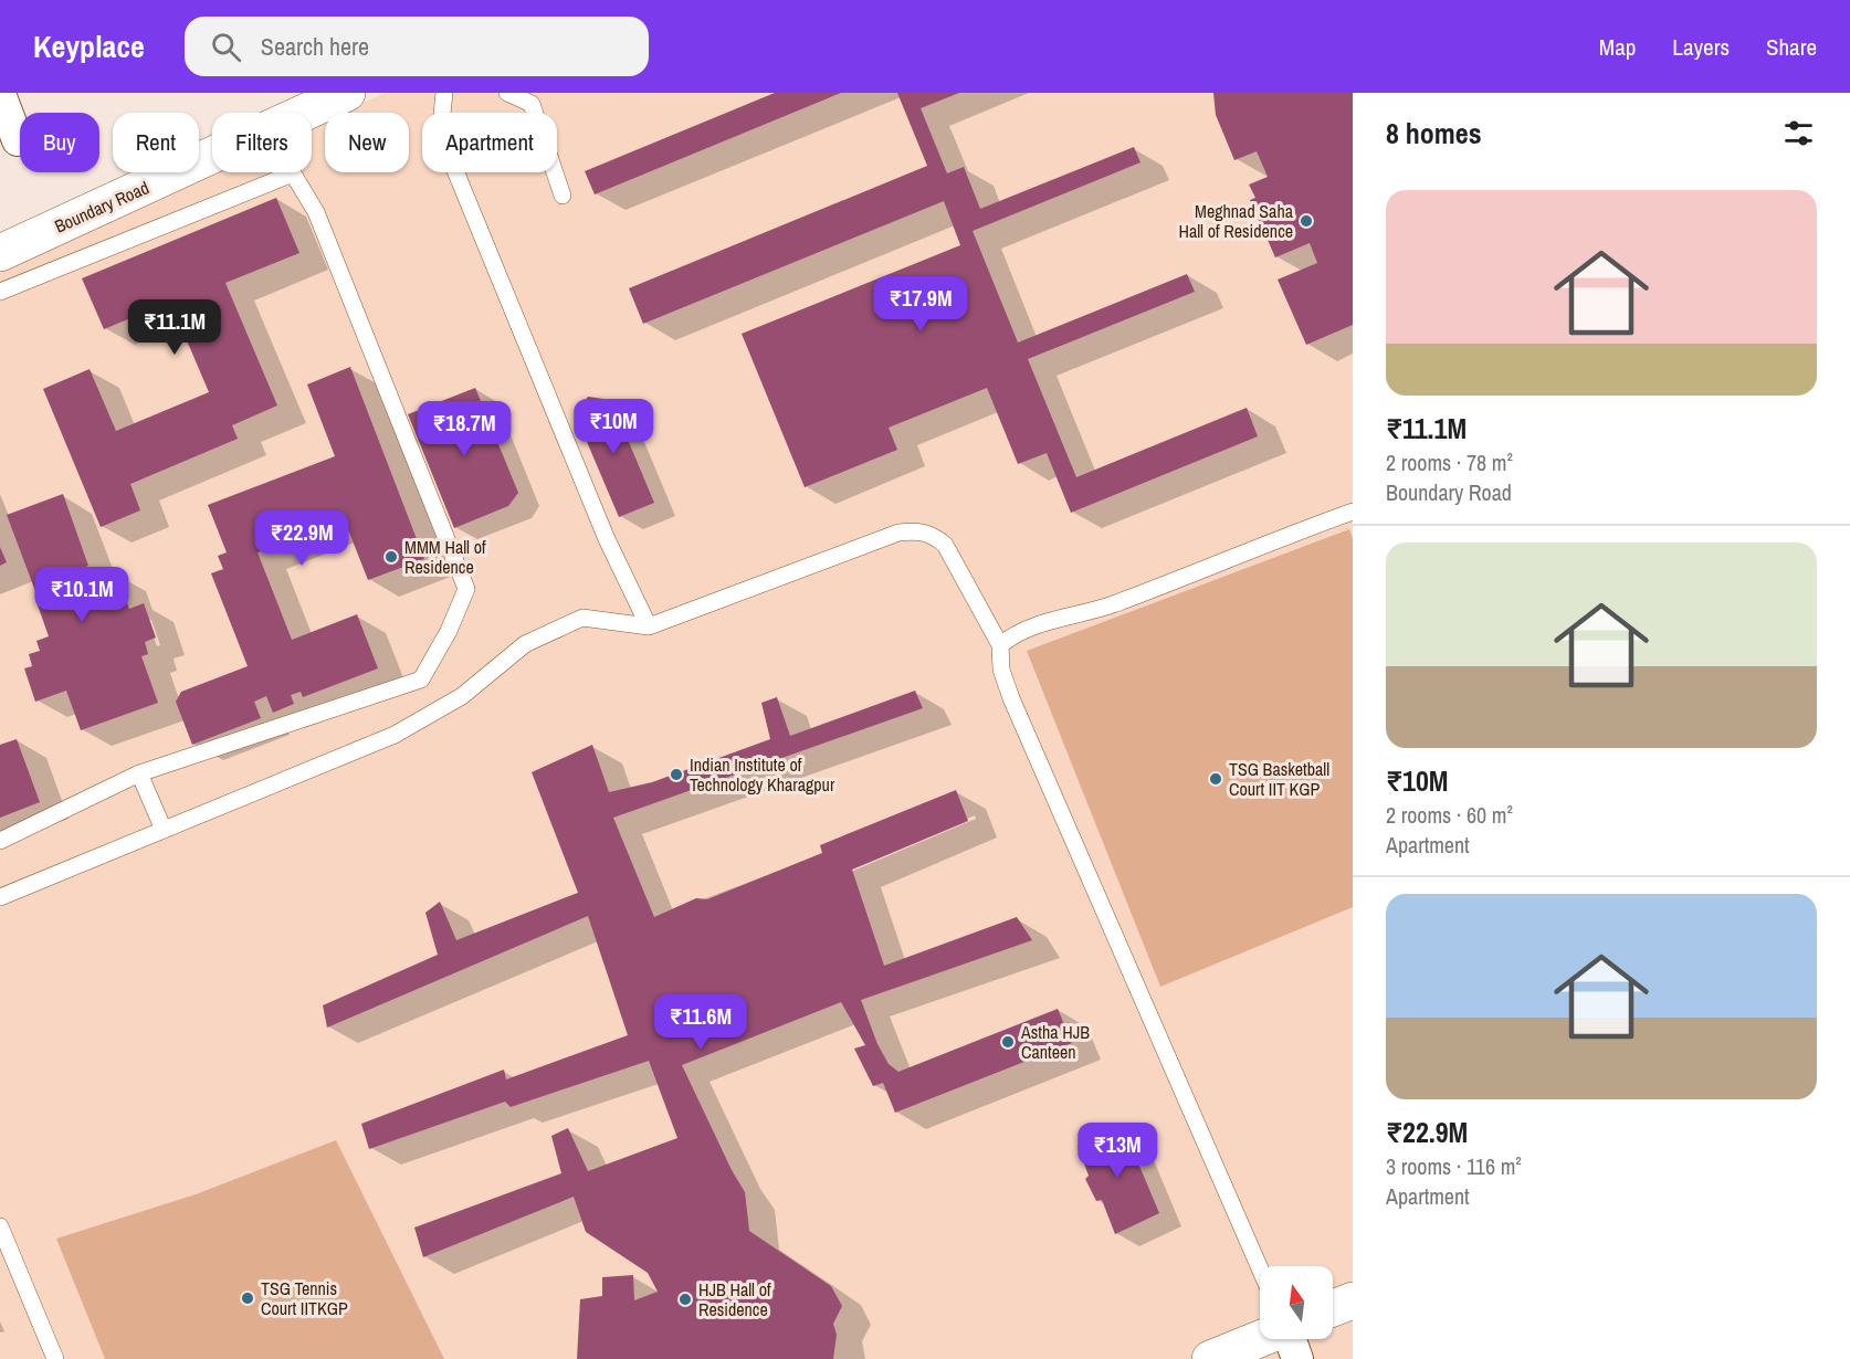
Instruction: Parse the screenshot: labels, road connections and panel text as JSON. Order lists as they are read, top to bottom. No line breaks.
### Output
{"streets":{"main road":["Boundary Road"]},"places":["Meghnad Saha Hall of Residence","MMM Hall of Residence","Indian Institute of Technology Kharagpur","TSG Basketball Court IIT KGP","Astha HJB Canteen","TSG Tennis Court IITKGP","HJB Hall of Residence"],"north":"top","page":{"header":"Keyplace","search":"Search here","nav":["Map","Layers","Share"],"heading":"8 homes","chip":["Buy","Rent","Filters","New","Apartment"],"list":[{"name":"₹11.1M","note":"2 rooms · 78 m² · Boundary Road"},{"name":"₹10M","note":"2 rooms · 60 m² · Apartment"},{"name":"₹22.9M","note":"3 rooms · 116 m² · Apartment"}],"price":["₹17.9M","₹11.1M","₹10M","₹18.7M","₹22.9M","₹10.1M","₹11.6M","₹13M"]}}
